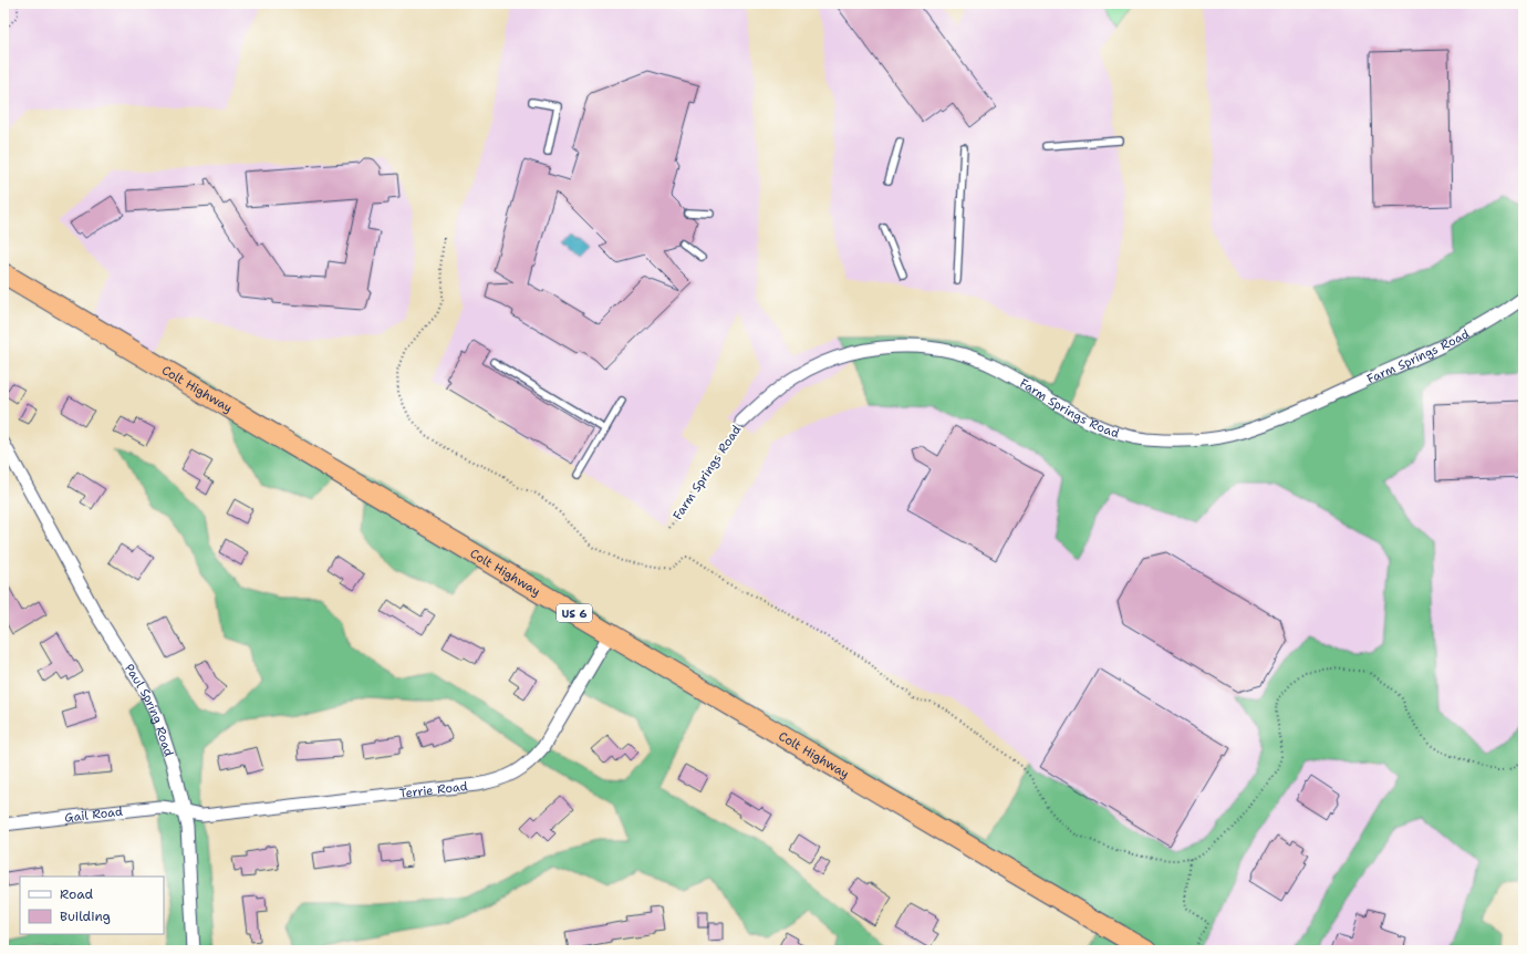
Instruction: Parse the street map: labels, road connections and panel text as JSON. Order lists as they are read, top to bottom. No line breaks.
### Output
{"streets":{"highway":["Colt Highway","US 6"],"street":["Farm Springs Road","Paul Spring Road","Terrie Road","Gail Road"]},"crossings":[["Colt Highway","Terrie Road"],["Paul Spring Road","Terrie Road"],["Paul Spring Road","Gail Road"],["Terrie Road","Gail Road"]],"legend":["Road","Building"]}
